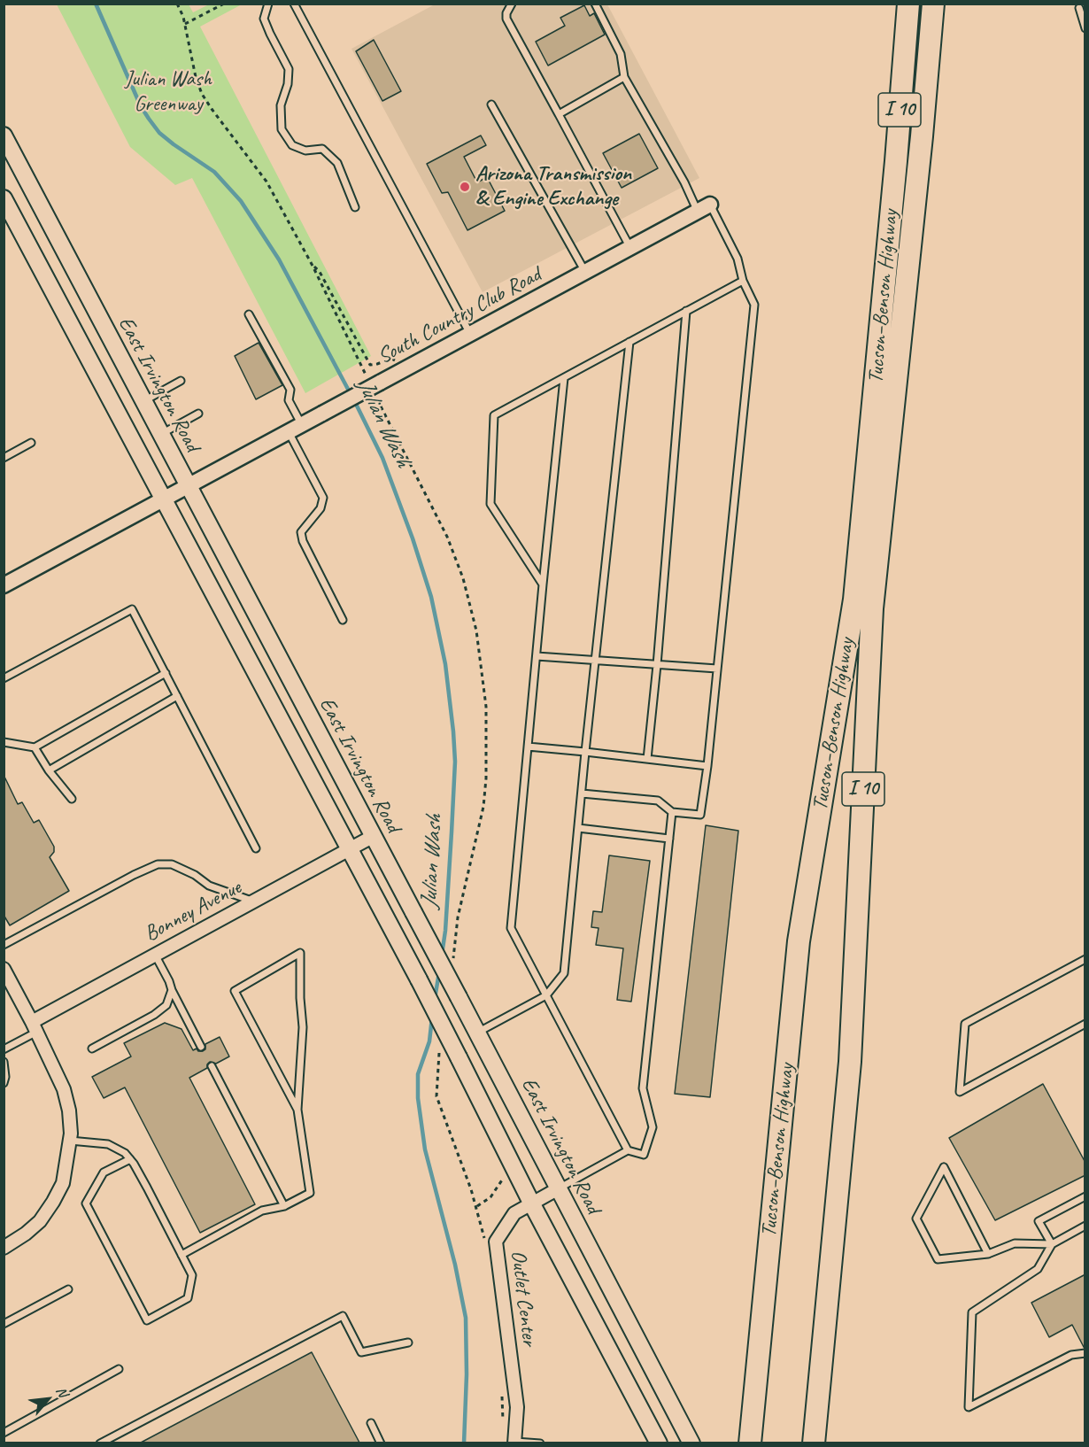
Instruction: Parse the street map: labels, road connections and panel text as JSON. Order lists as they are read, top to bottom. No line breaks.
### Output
{"streets":{"highway":["I 10","Tucson–Benson Highway"],"main road":["East Irvington Road"],"street":["South Country Club Road","Bonney Avenue","Outlet Center"]},"crossings":[["South Country Club Road","East Irvington Road"],["East Irvington Road","Bonney Avenue"],["East Irvington Road","Outlet Center"]],"water":["Julian Wash"],"parks":["Julian Wash Greenway"],"places":["Arizona Transmission & Engine Exchange"],"north":"top right"}
